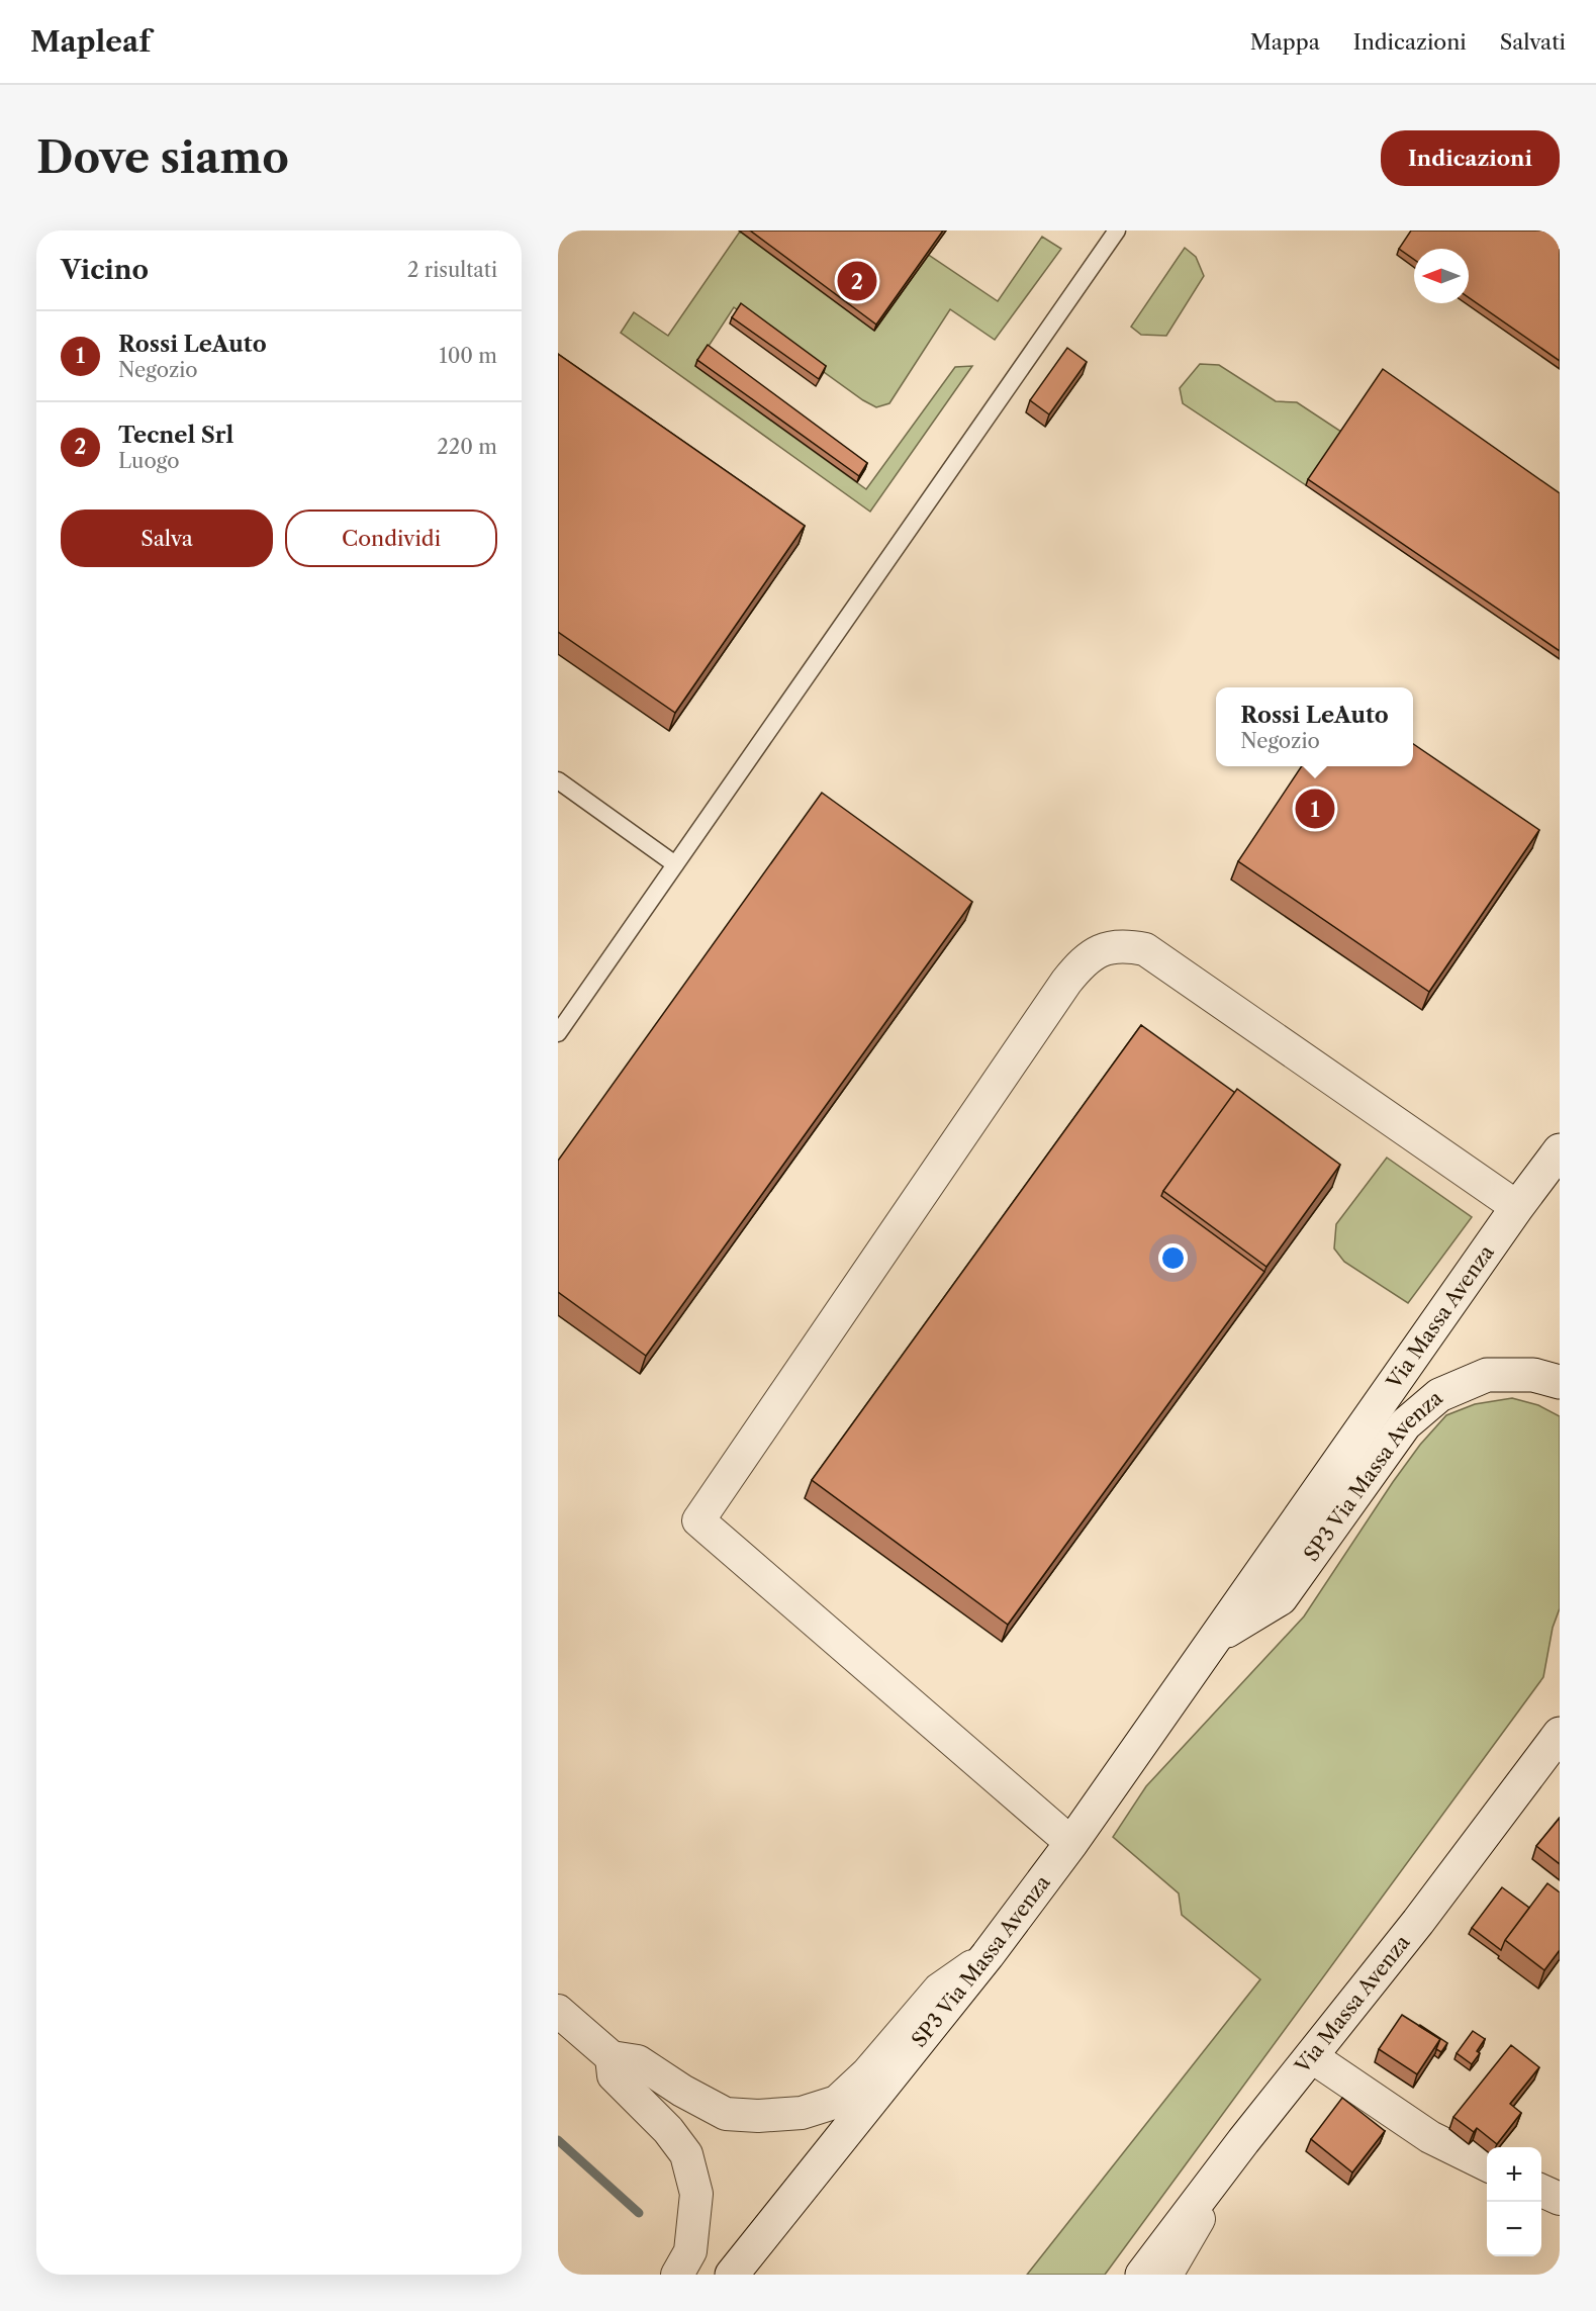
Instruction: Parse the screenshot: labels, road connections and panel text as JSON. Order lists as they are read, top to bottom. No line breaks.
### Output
{"streets":{"main road":["Via Massa Avenza","SP3 Via Massa Avenza"]},"crossings":[["Via Massa Avenza","SP3 Via Massa Avenza"]],"north":"left","page":{"header":"Mapleaf","nav":["Mappa","Indicazioni","Salvati"],"buttons":["Indicazioni",["Salva","Condividi"]],"title":"Dove siamo","heading":["Vicino","2 risultati"],"pins":["2","1"],"list":[{"mark":"1","name":"Rossi LeAuto","note":"Negozio","value":"100 m"},{"mark":"2","name":"Tecnel Srl","note":"Luogo","value":"220 m"}],"popup":["Rossi LeAuto","Negozio"],"map_buttons":["+","−"]}}
